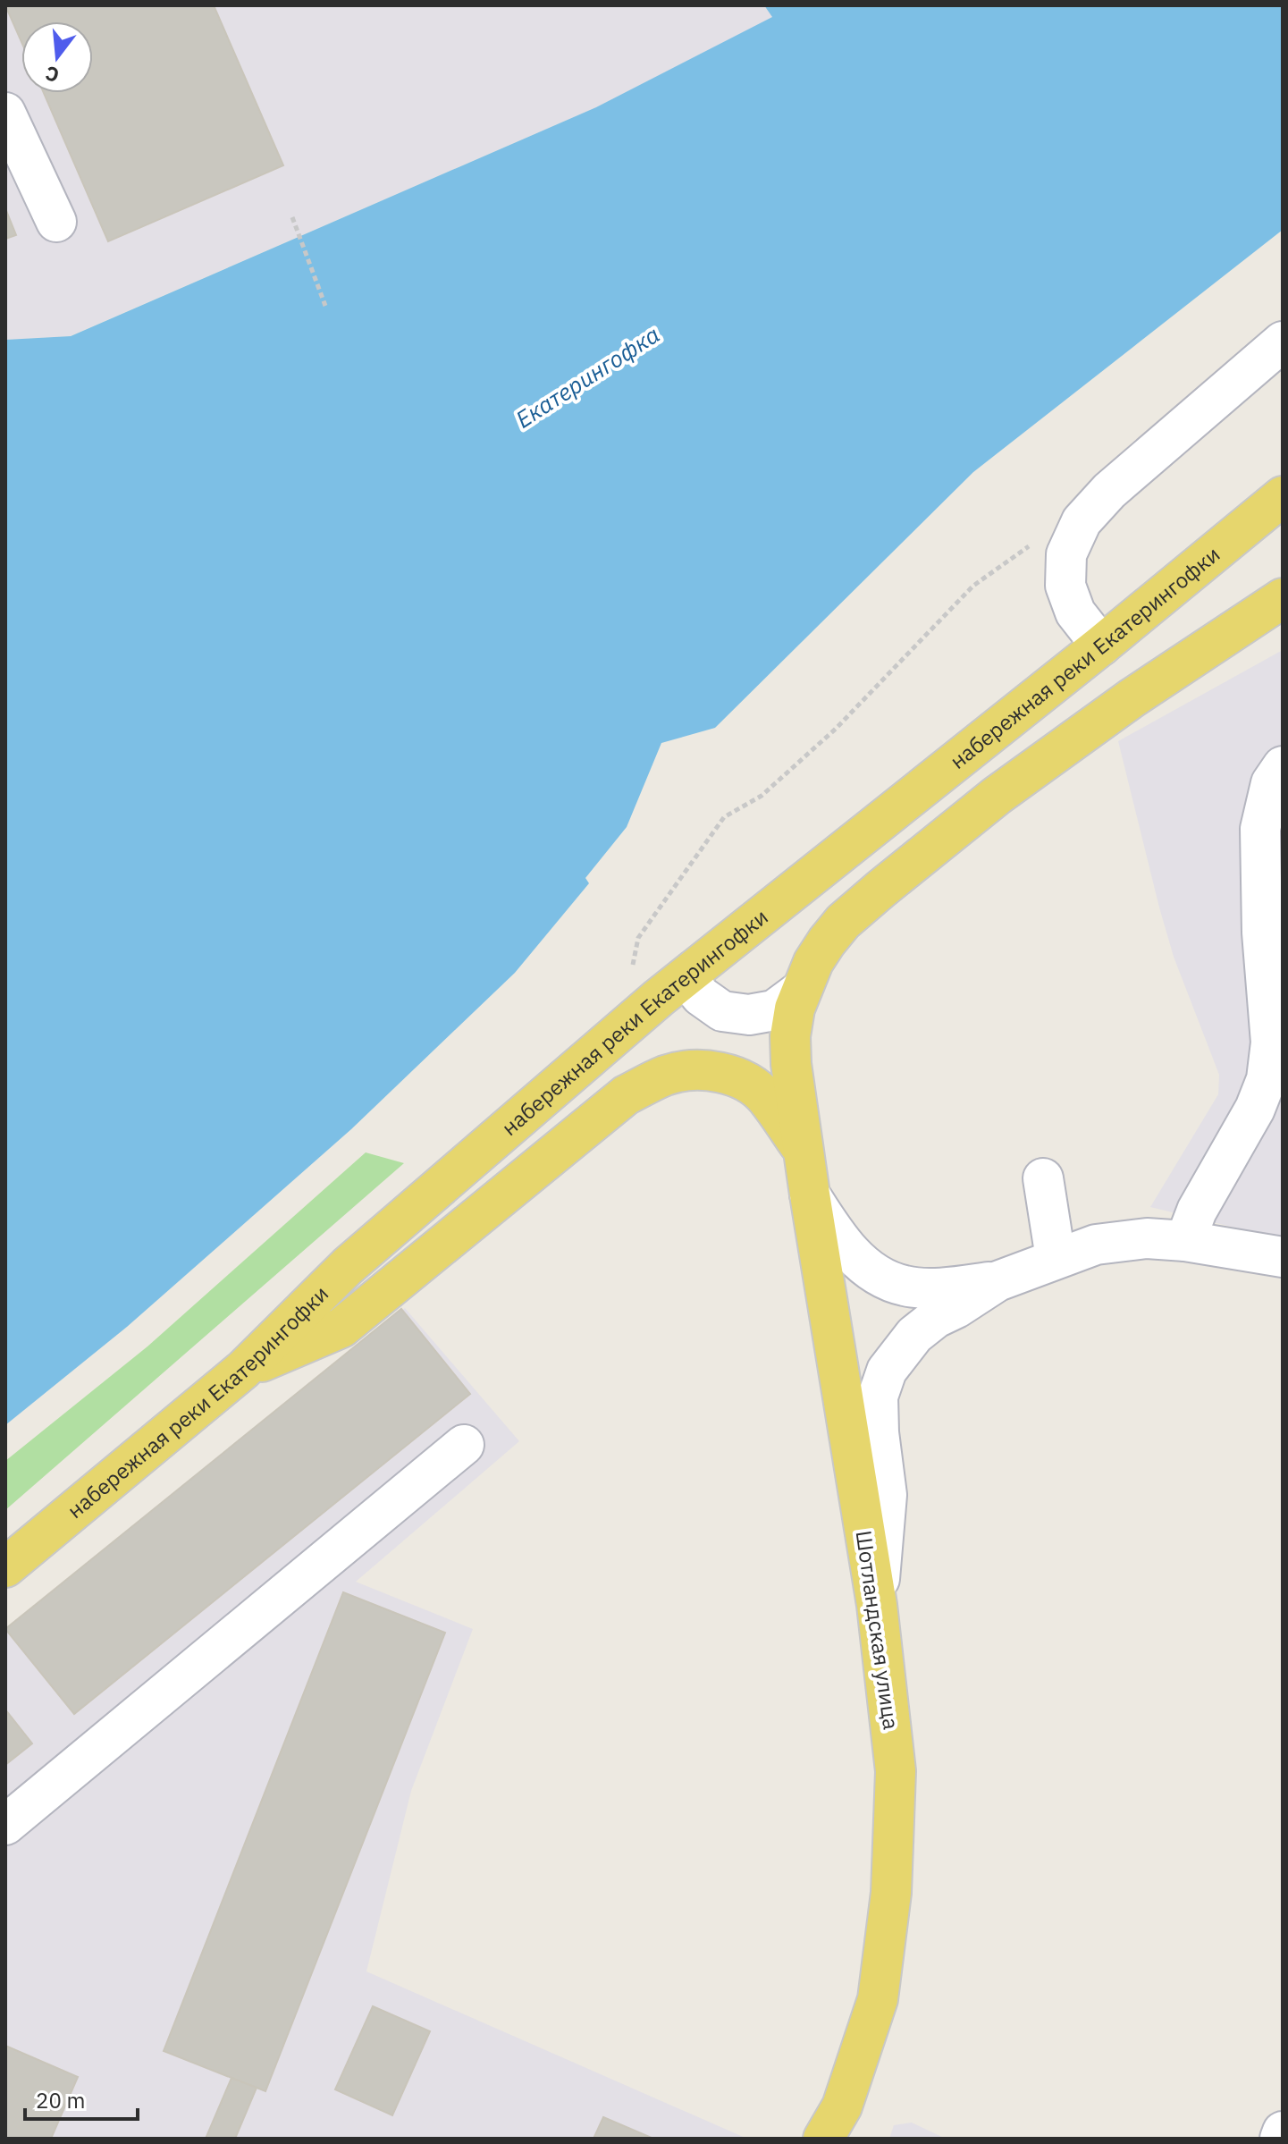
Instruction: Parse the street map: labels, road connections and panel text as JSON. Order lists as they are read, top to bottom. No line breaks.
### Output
{"streets":{"main road":["набережная реки Екатерингофки","Шотландская улица"]},"water":["Екатерингофка"],"scale_bar":"20 m","north":"bottom"}
